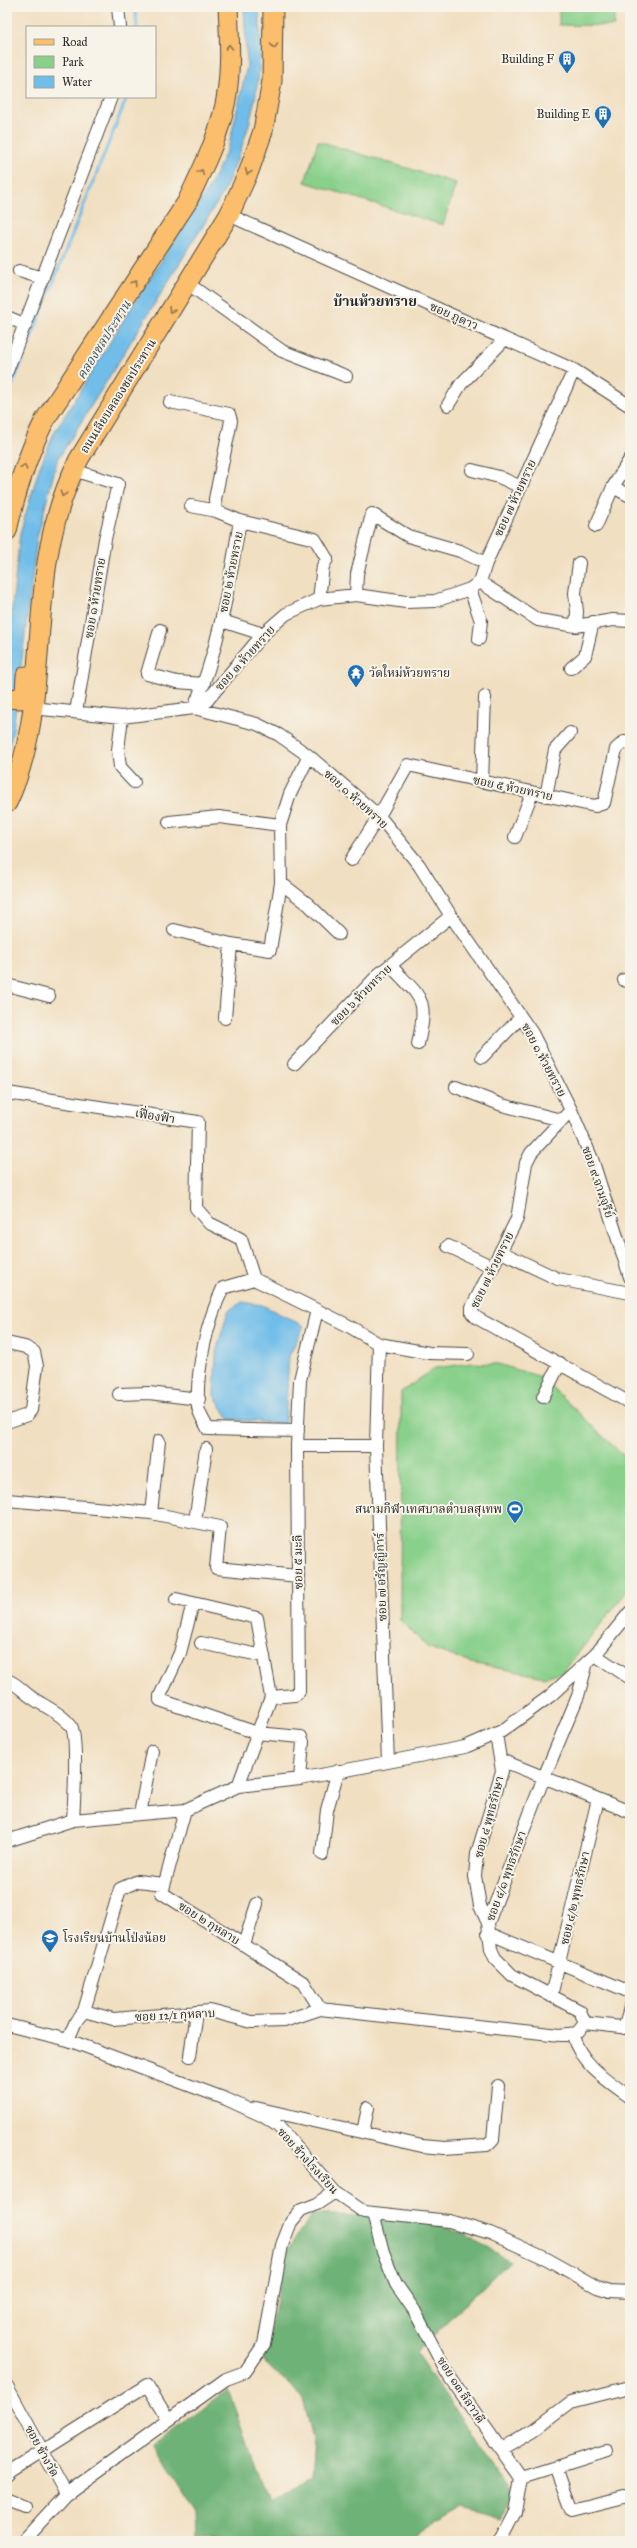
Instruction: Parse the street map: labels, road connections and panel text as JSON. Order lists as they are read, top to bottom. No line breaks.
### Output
{"streets":{"main road":["ถนนเลียบคลองชลประทาน"],"street":["ซอย ภูดาว","ซอย ๗ ห้วยทราย","ซอย ๒ ห้วยทราย","ซอย ๑ ห้วยทราย","ซอย ๓ ห้วยทราย","ซอย ๕ ห้วยทราย","ซอย ๖ ห้วยทราย","เฟื่องฟ้า","ซอย ๙ จามจุรีย์","ซอย ๕ มะลิ","ซอย ๗ อรัญญิการ์","ซอย ๔ พุทธรักษา","ซอย ๔/๑ พุทธรักษา","ซอย ๔/๒ พุทธรักษา","ซอย ๒ กุหลาบ","ซอย 12/1 กุหลาบ","ซอย ข้างโรงเรียน","ซอย ๑๓ ลีลาวดี","ซอย ข้างวัด"]},"crossings":[["ซอย ภูดาว","ถนนเลียบคลองชลประทาน"],["ซอย ภูดาว","ซอย ๗ ห้วยทราย"],["ถนนเลียบคลองชลประทาน","ซอย ๑ ห้วยทราย"],["ซอย ๗ ห้วยทราย","ซอย ๑ ห้วยทราย"],["ซอย ๗ ห้วยทราย","ซอย ๓ ห้วยทราย"],["ซอย ๗ ห้วยทราย","ซอย ๙ จามจุรีย์"],["ซอย ๒ ห้วยทราย","ซอย ๑ ห้วยทราย"],["ซอย ๒ ห้วยทราย","ซอย ๓ ห้วยทราย"],["ซอย ๑ ห้วยทราย","ซอย ๓ ห้วยทราย"],["ซอย ๑ ห้วยทราย","ซอย ๕ ห้วยทราย"],["ซอย ๑ ห้วยทราย","ซอย ๖ ห้วยทราย"],["ซอย ๑ ห้วยทราย","ซอย ๙ จามจุรีย์"],["ซอย ๔ พุทธรักษา","ซอย ๔/๑ พุทธรักษา"],["ซอย ๔/๑ พุทธรักษา","ซอย ๔/๒ พุทธรักษา"],["ซอย ๒ กุหลาบ","ซอย 12/1 กุหลาบ"],["ซอย ข้างโรงเรียน","ซอย ๑๓ ลีลาวดี"]],"districts":["บ้านห้วยทราย"],"water":["คลองชลประทาน"],"places":{"building":["Building F","Building E"],"temple":["วัดใหม่ห้วยทราย"],"sports":["สนามกีฬาเทศบาลตำบลสุเทพ"],"school or university":["โรงเรียนบ้านโป่งน้อย"]},"legend":["Road","Park","Water"]}
